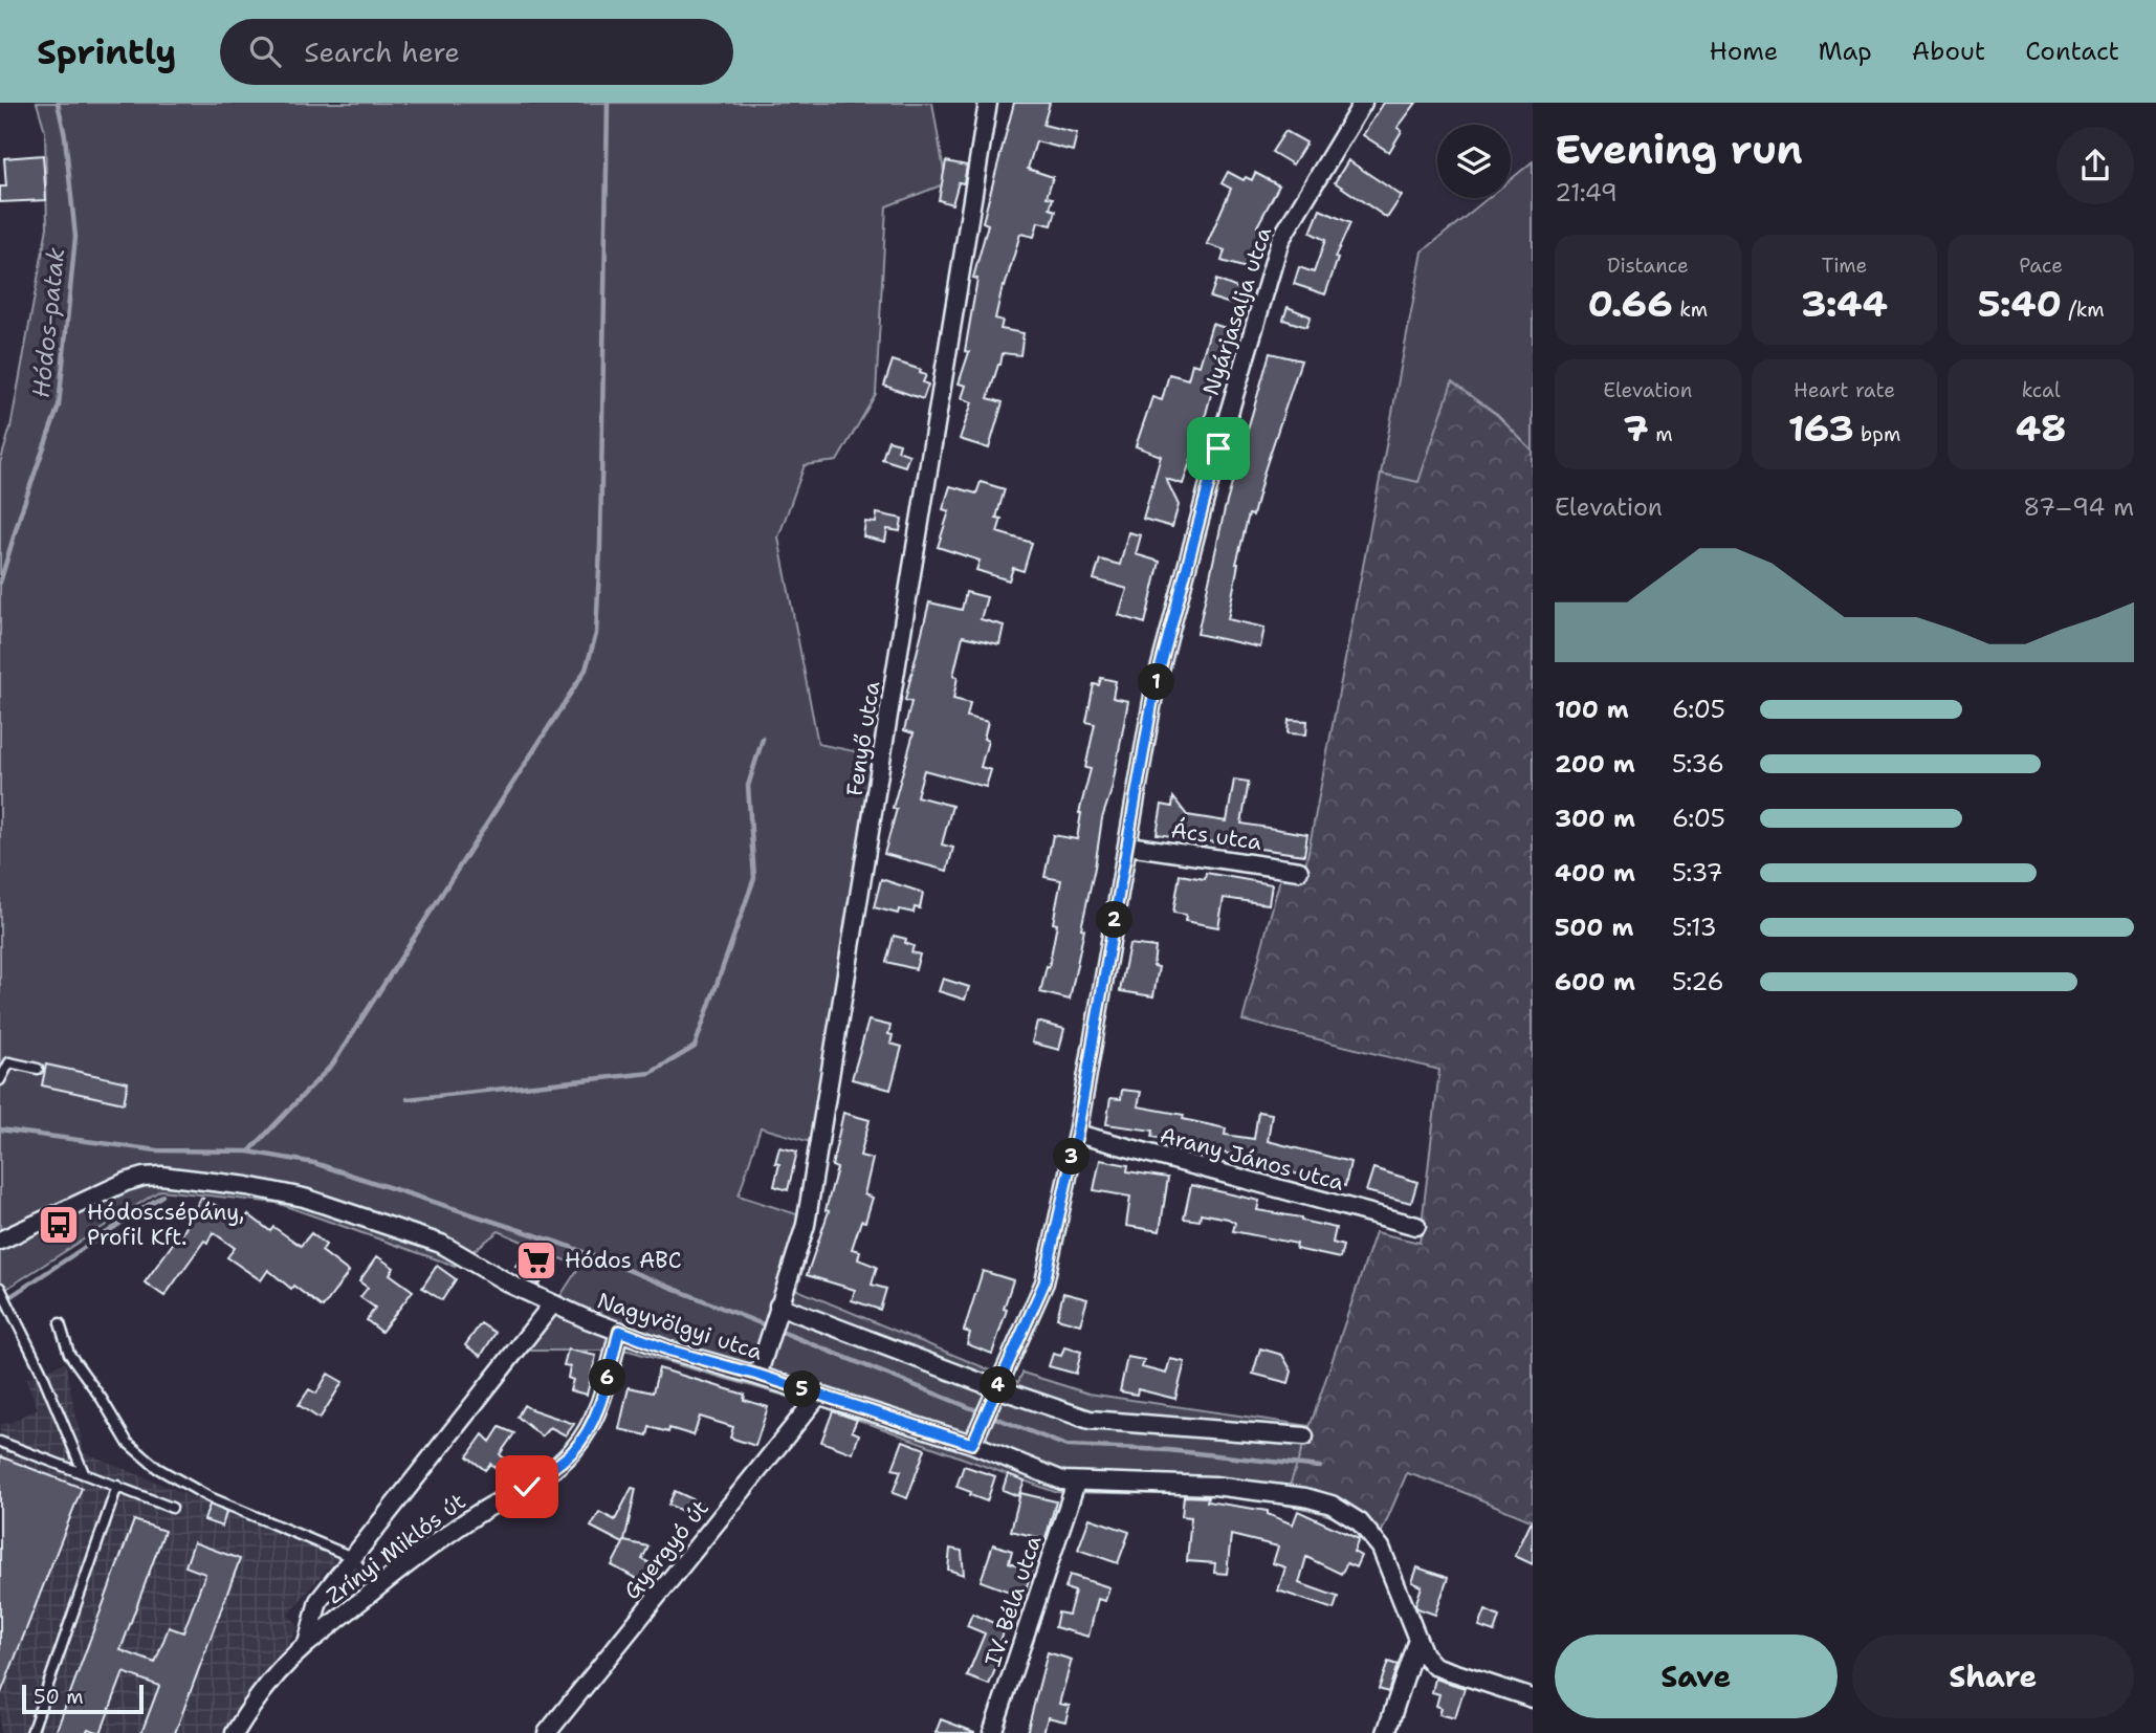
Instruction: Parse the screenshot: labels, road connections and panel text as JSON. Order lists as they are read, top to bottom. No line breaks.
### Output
{"streets":{"street":["Nyárjasalja utca","Fenyő utca","Ács utca","Arany János utca","Nagyvölgyi utca","Zrínyi Miklós út","Gyergyó út","IV. Béla utca"]},"crossings":[["Nyárjasalja utca","Ács utca"],["Nyárjasalja utca","Arany János utca"],["Nyárjasalja utca","Nagyvölgyi utca"],["Fenyő utca","Nagyvölgyi utca"],["Nagyvölgyi utca","Zrínyi Miklós út"],["Nagyvölgyi utca","Gyergyó út"],["Nagyvölgyi utca","IV. Béla utca"]],"water":["Hódos-patak"],"places":{"bus stop":["Hódoscsépány, Profil Kft."],"supermarket":["Hódos ABC"]},"scale_bar":"50 m","page":{"header":"Sprintly","search":"Search here","nav":["Home","Map","About","Contact"],"heading":["Evening run","21:49"],"stats":[["Distance","0.66 km"],["Time","3:44"],["Pace","5:40 /km"],["Elevation","7 m"],["Heart rate","163 bpm"],["kcal","48"]],"chart":["Elevation","87–94 m"],"pins":["1","2","3","6","4","5"],"list":[{"name":"100 m","note":"6:05"},{"name":"200 m","note":"5:36"},{"name":"300 m","note":"6:05"},{"name":"400 m","note":"5:37"},{"name":"500 m","note":"5:13"},{"name":"600 m","note":"5:26"}],"buttons":["Save","Share"],"scale":"50 m"}}
